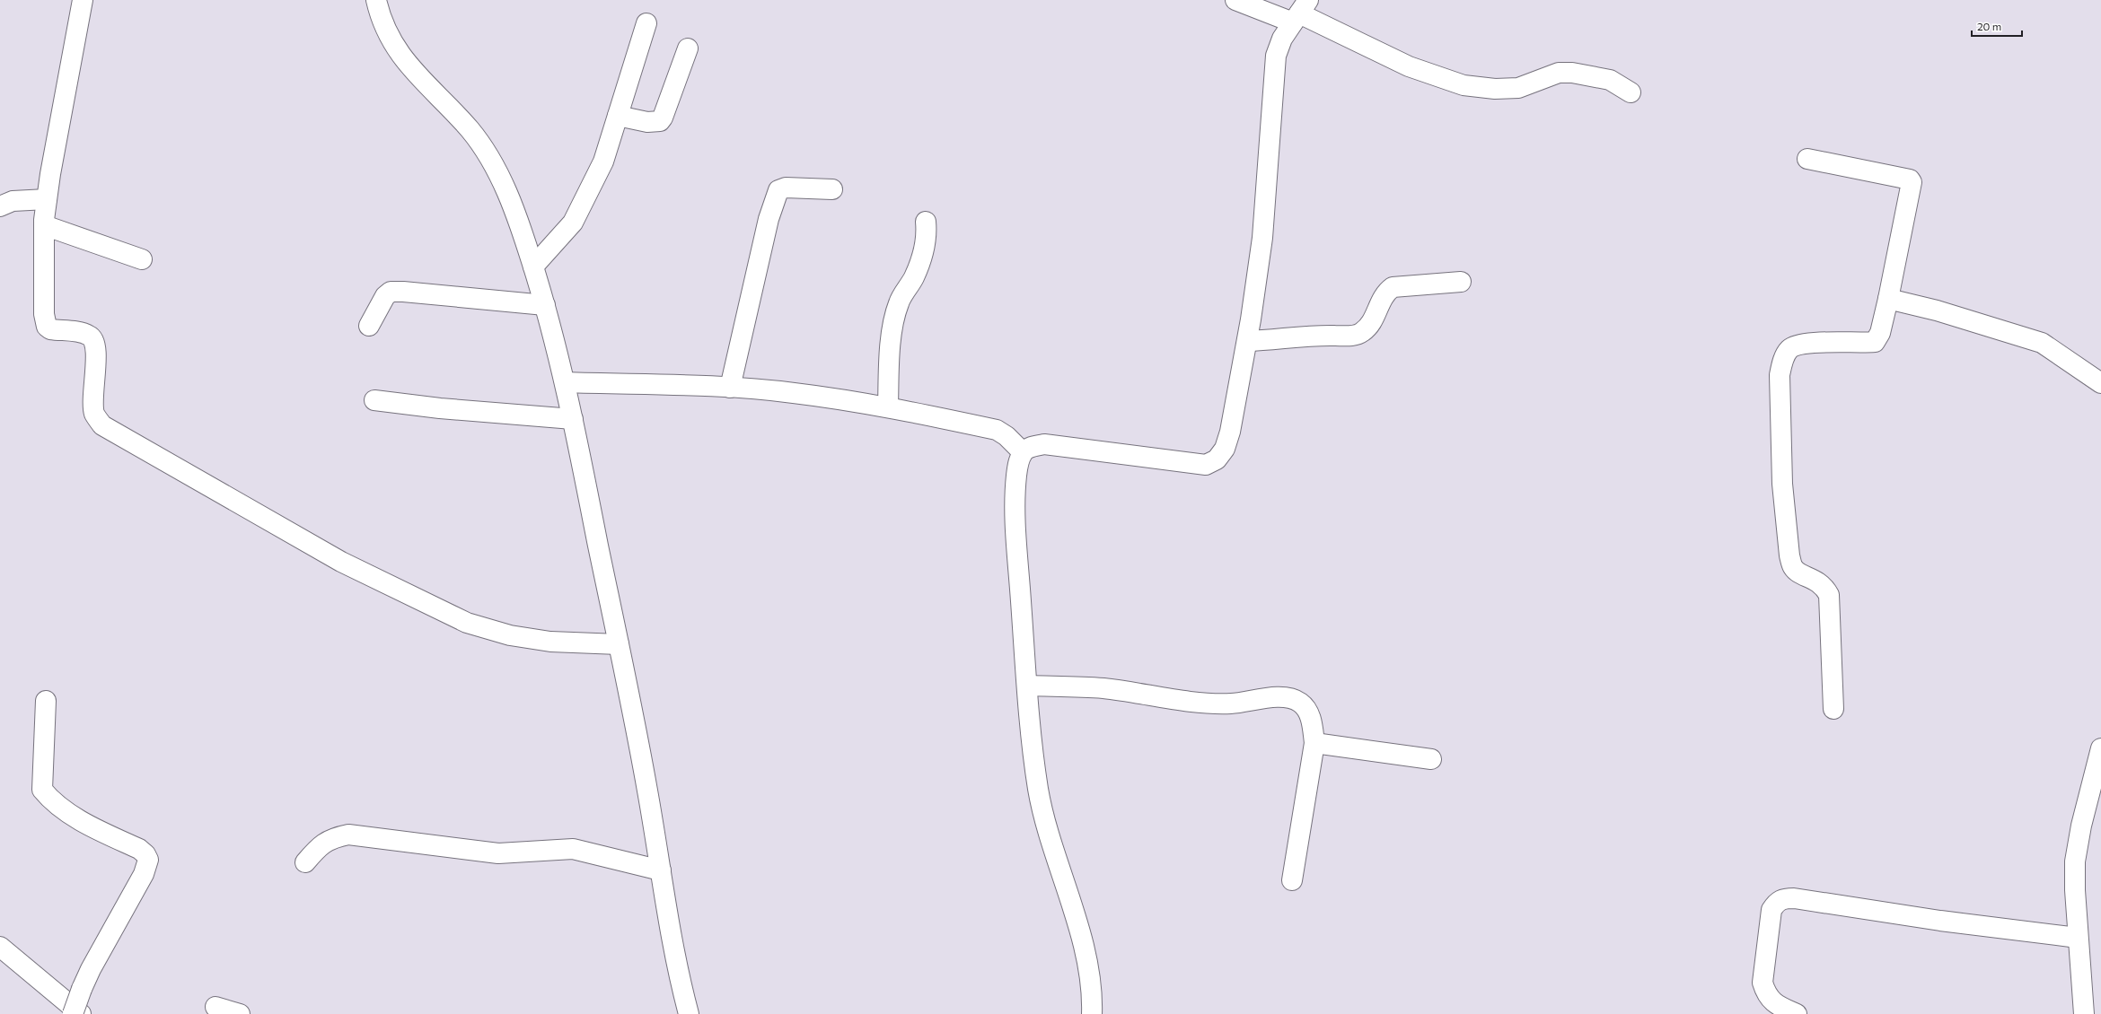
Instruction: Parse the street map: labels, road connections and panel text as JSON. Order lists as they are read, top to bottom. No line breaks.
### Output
{"scale_bar":"20 m"}
